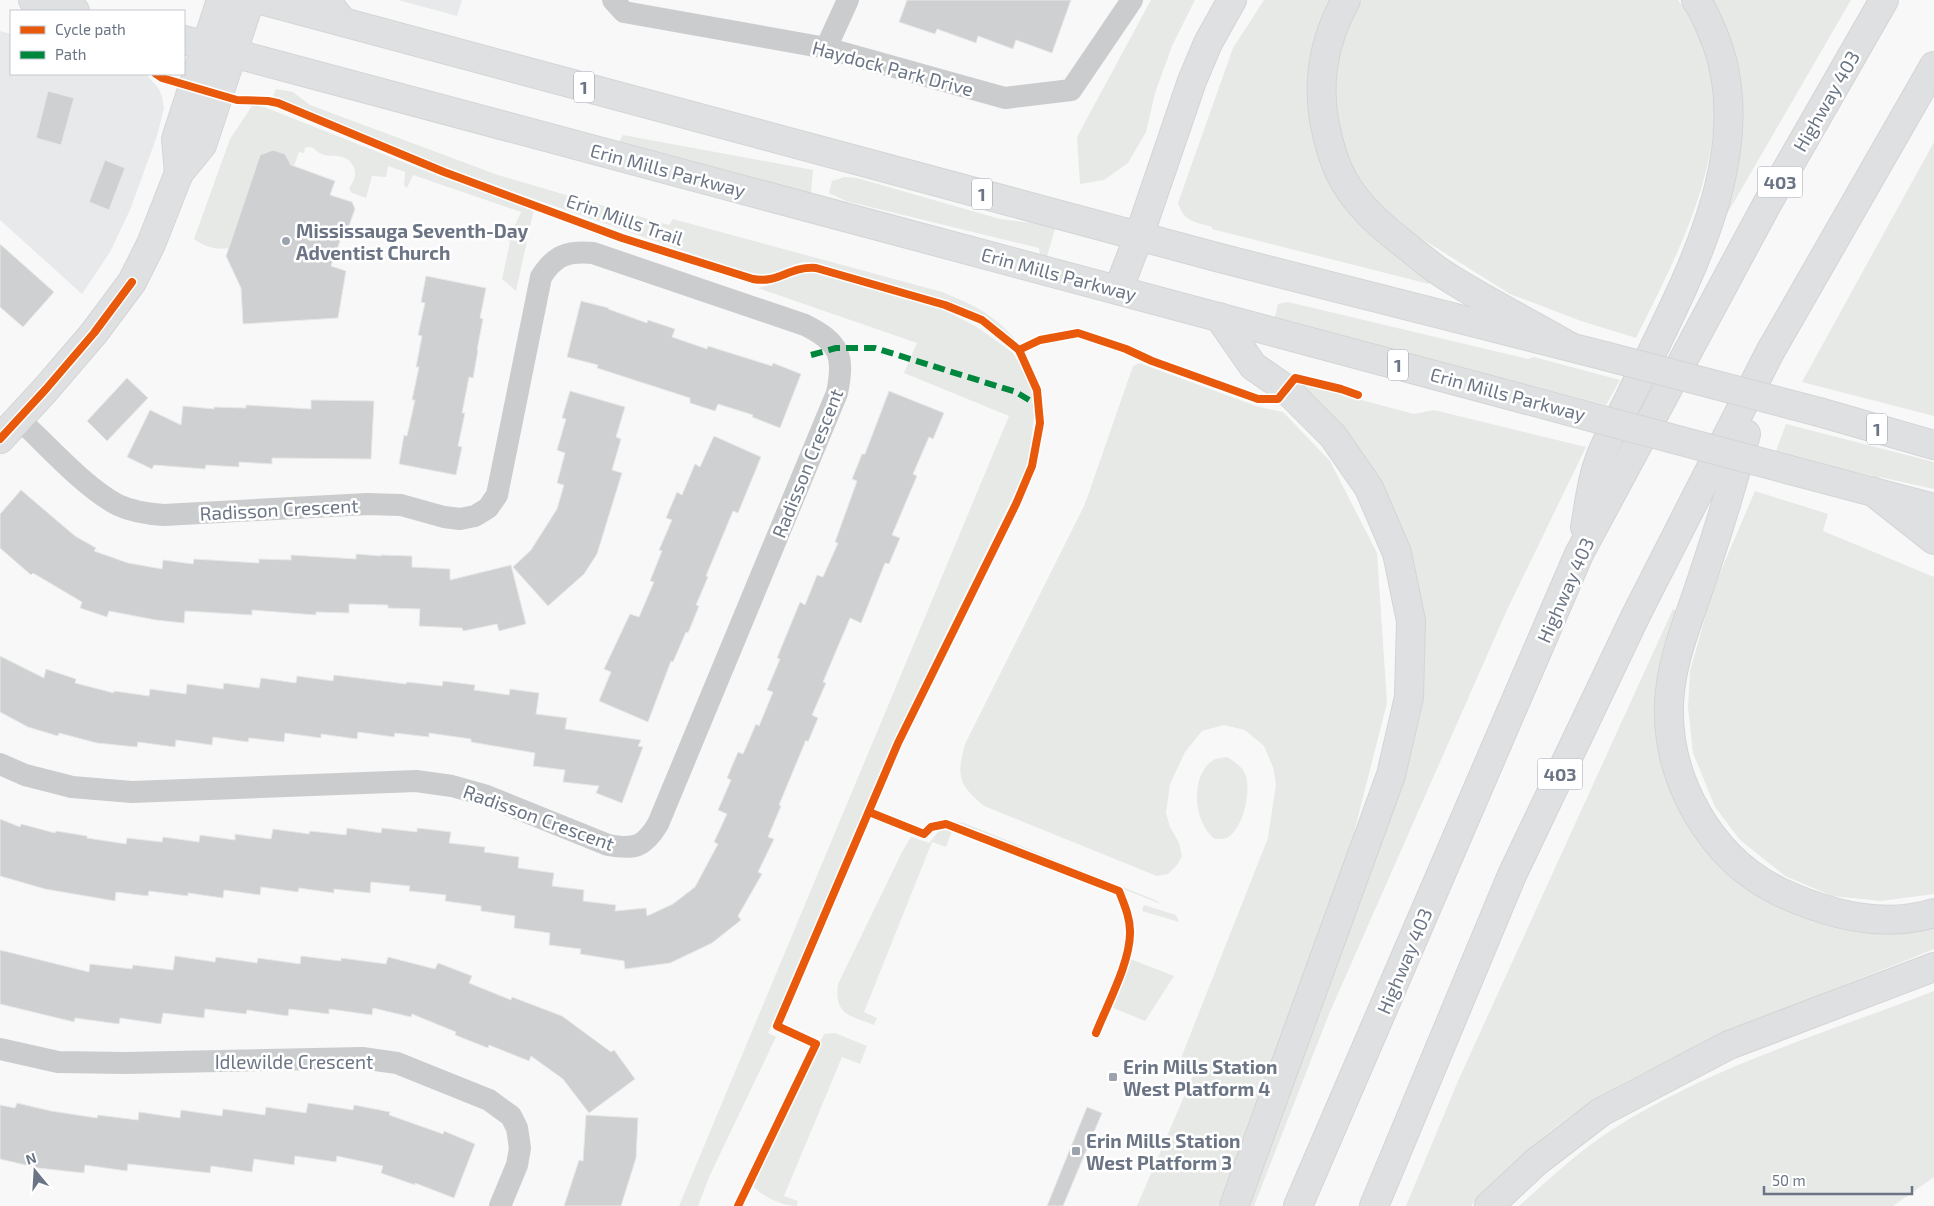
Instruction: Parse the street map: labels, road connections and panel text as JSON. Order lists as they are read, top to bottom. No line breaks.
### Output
{"streets":{"main road":["1","Highway 403","Erin Mills Parkway","403"],"street":["Haydock Park Drive","Radisson Crescent","Idlewilde Crescent"],"cycle path":["Erin Mills Trail"]},"places":{"other":["Mississauga Seventh-Day Adventist Church"],"transit":["Erin Mills Station West Platform 4","Erin Mills Station West Platform 3"]},"legend":["Cycle path","Path"],"scale_bar":"50 m","north":"top"}
